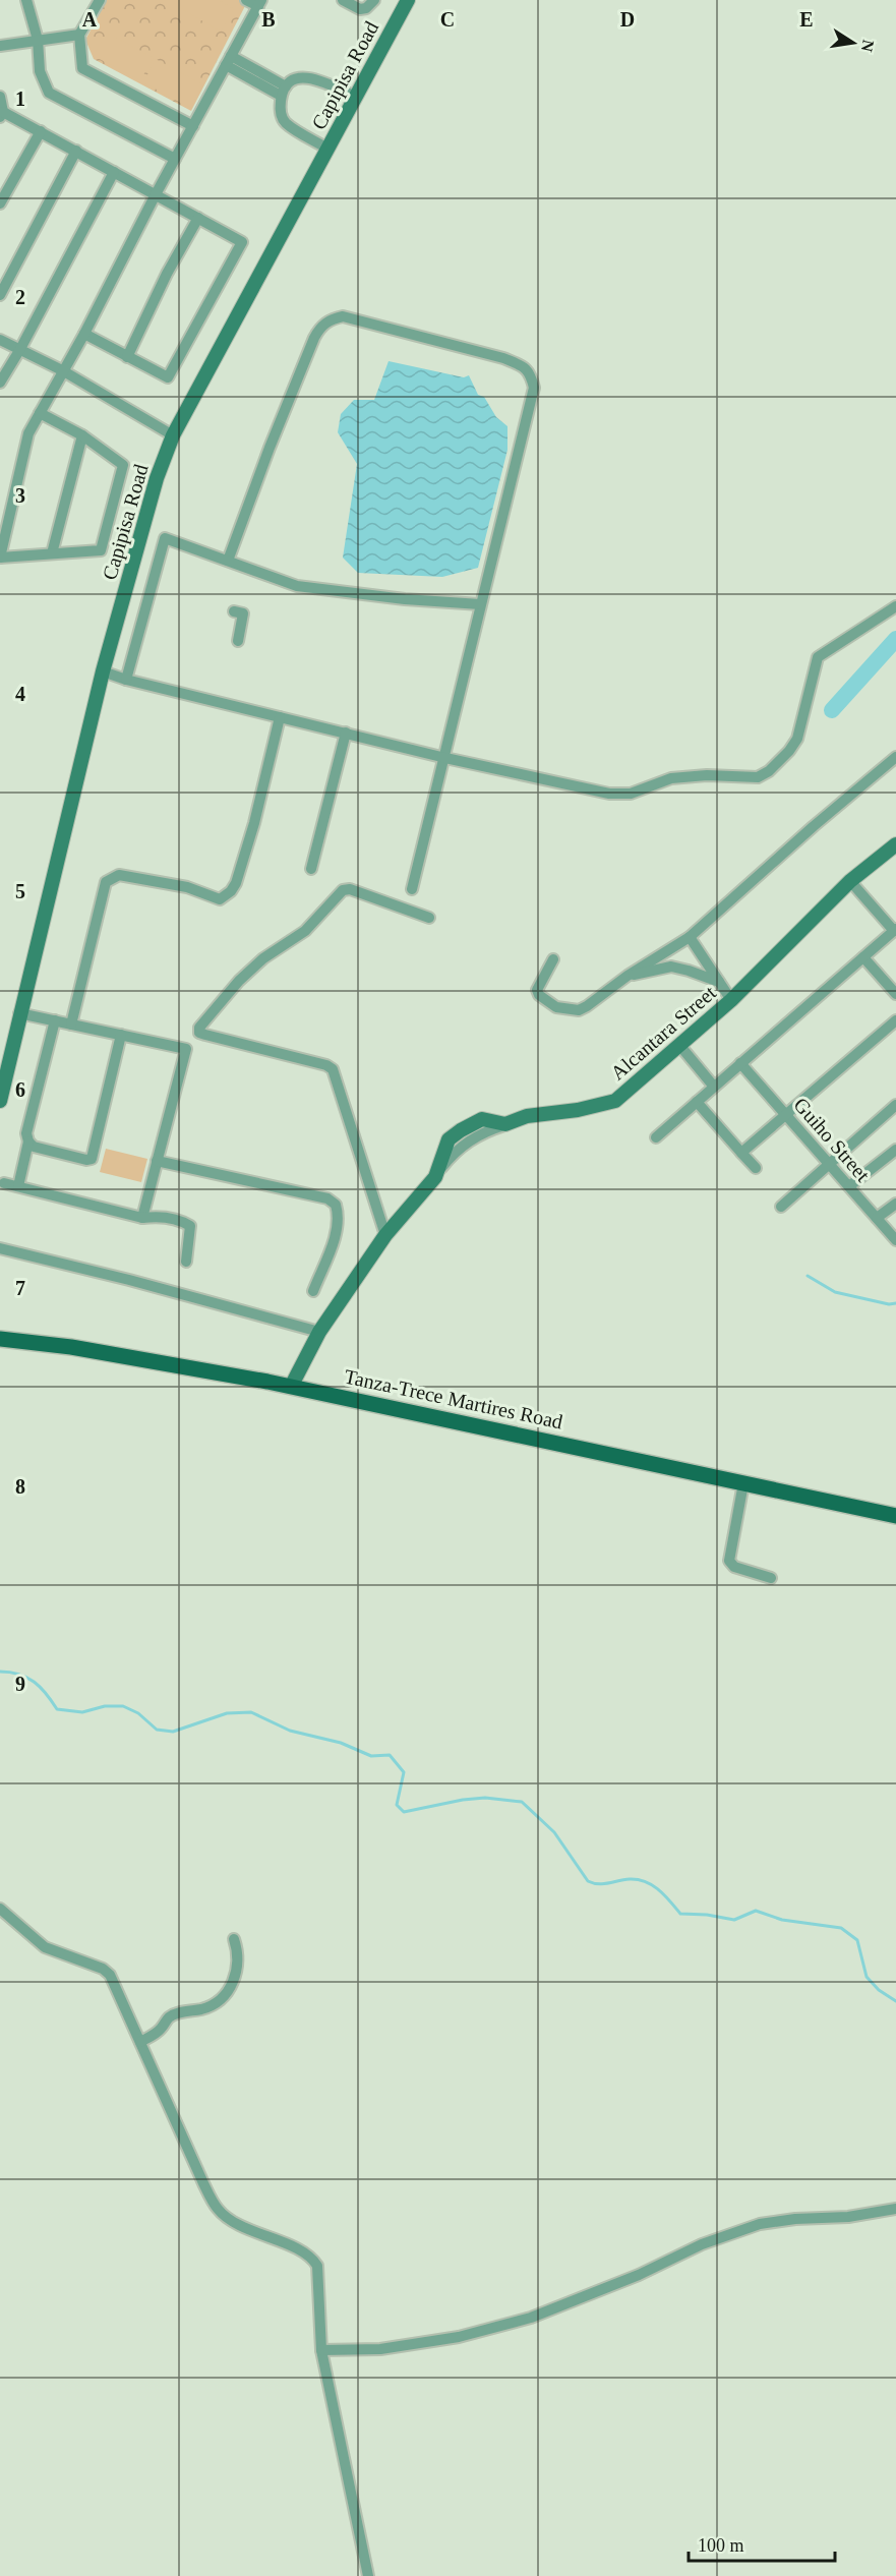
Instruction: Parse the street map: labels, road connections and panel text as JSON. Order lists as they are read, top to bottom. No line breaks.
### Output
{"streets":{"main road":["Capipisa Road","Alcantara Street","Tanza-Trece Martires Road"],"street":["Guiho Street"]},"crossings":[["Alcantara Street","Tanza-Trece Martires Road"]],"scale_bar":"100 m","north":"right","grid":{"columns":["A","B","C","D","E"],"rows":["1","2","3","4","5","6","7","8","9"]}}
